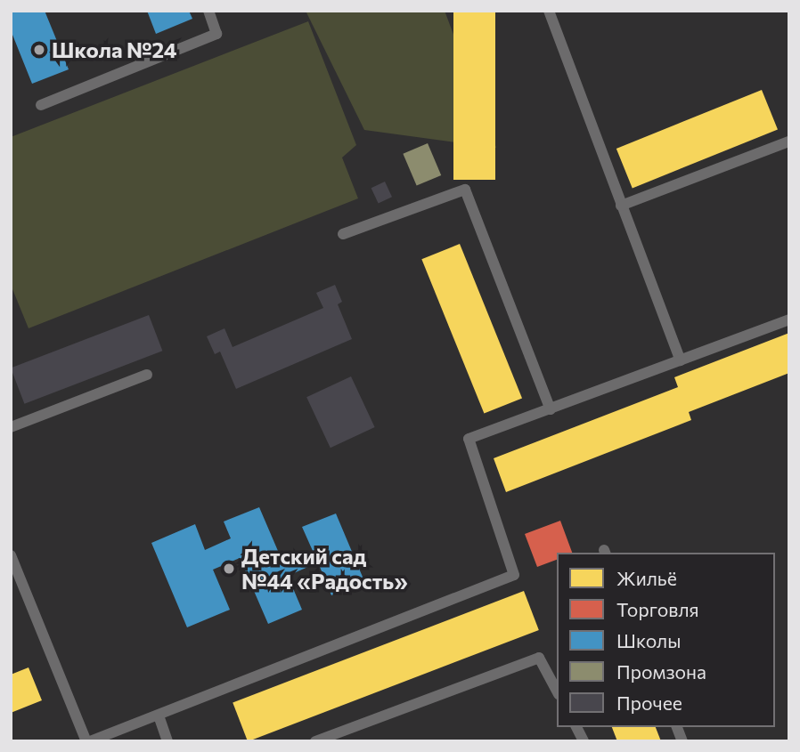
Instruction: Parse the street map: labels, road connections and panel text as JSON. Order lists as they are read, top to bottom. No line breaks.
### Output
{"places":["Школа №24","Детский сад №44 «Радость»"],"legend":["Жильё","Торговля","Школы","Промзона","Прочее"]}
